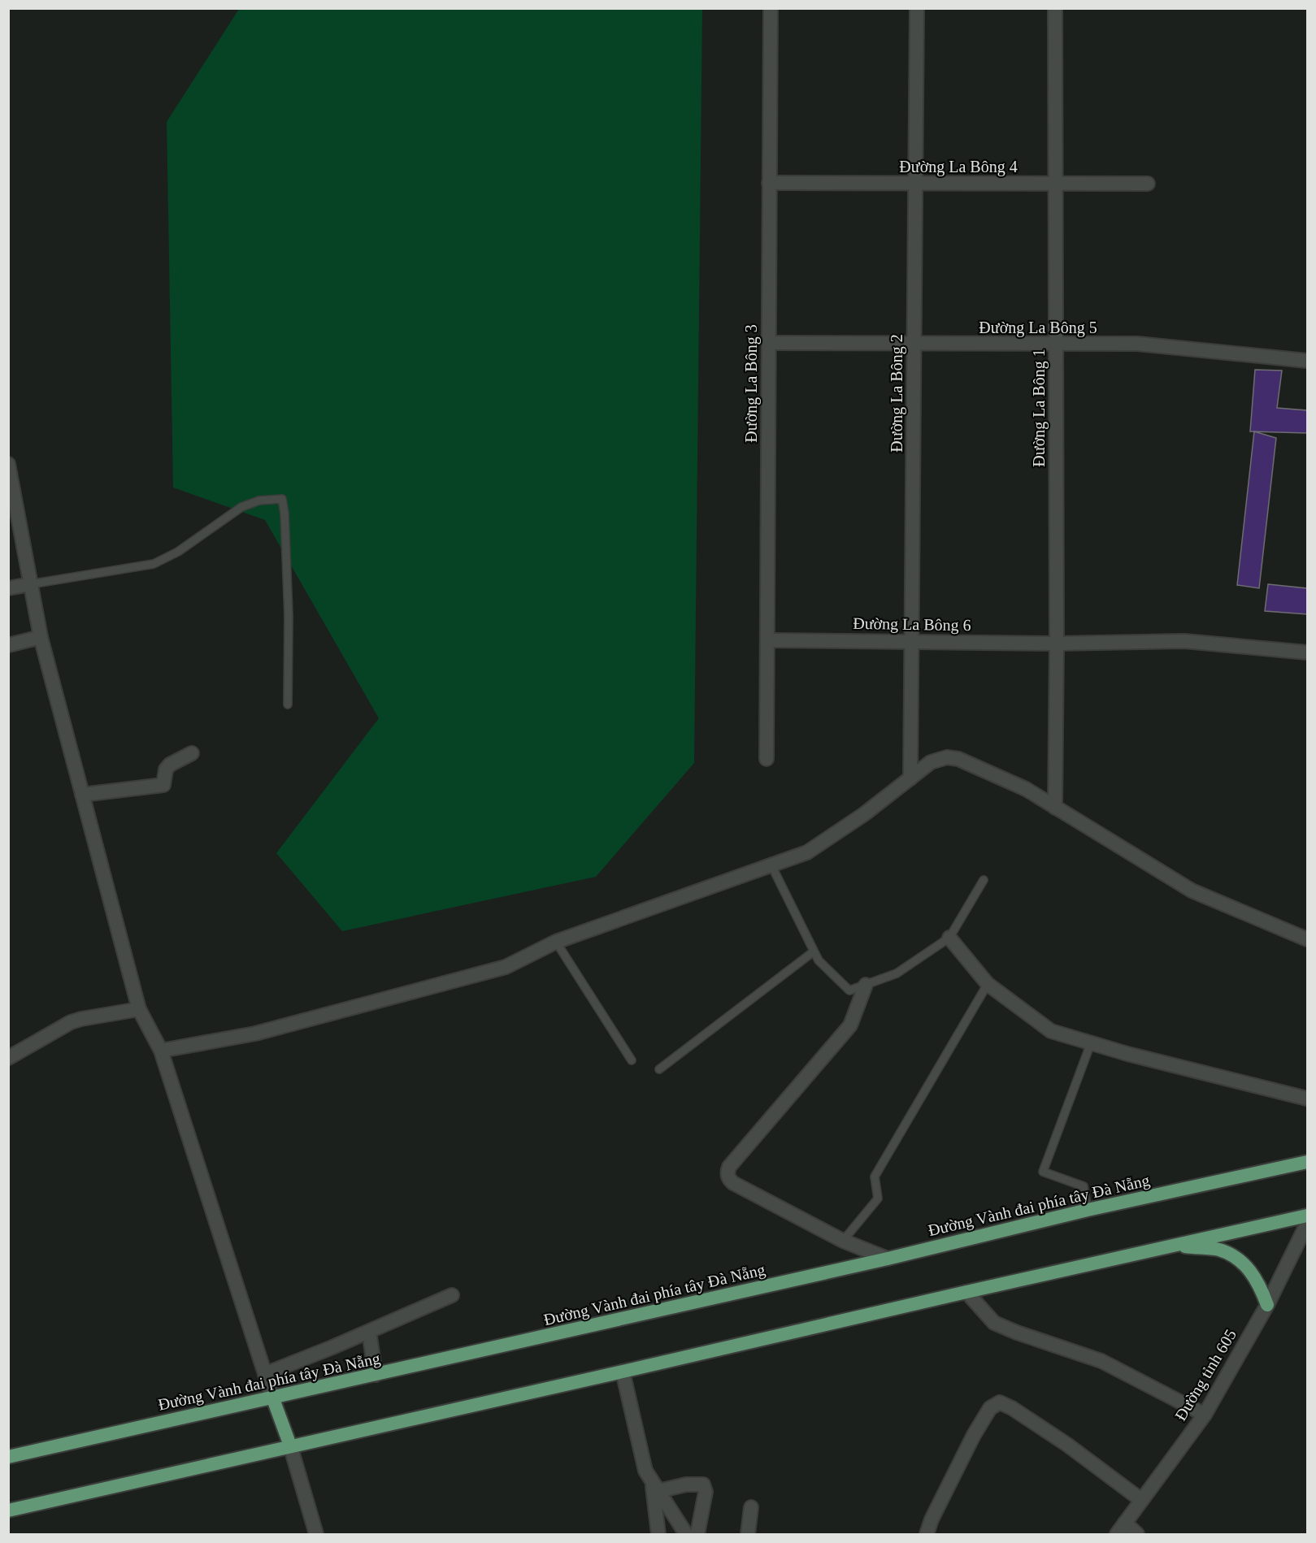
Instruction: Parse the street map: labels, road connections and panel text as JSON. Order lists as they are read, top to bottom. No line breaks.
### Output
{"streets":{"main road":["Đường Vành đai phía tây Đà Nẵng"],"street":["Đường La Bông 4","Đường La Bông 5","Đường La Bông 3","Đường La Bông 2","Đường La Bông 1","Đường La Bông 6","Đường tỉnh 605"]},"crossings":[["Đường La Bông 4","Đường La Bông 3"],["Đường La Bông 4","Đường La Bông 2"],["Đường La Bông 4","Đường La Bông 1"],["Đường La Bông 5","Đường La Bông 3"],["Đường La Bông 5","Đường La Bông 2"],["Đường La Bông 5","Đường La Bông 1"],["Đường La Bông 3","Đường La Bông 6"],["Đường La Bông 2","Đường La Bông 6"],["Đường La Bông 1","Đường La Bông 6"]]}
